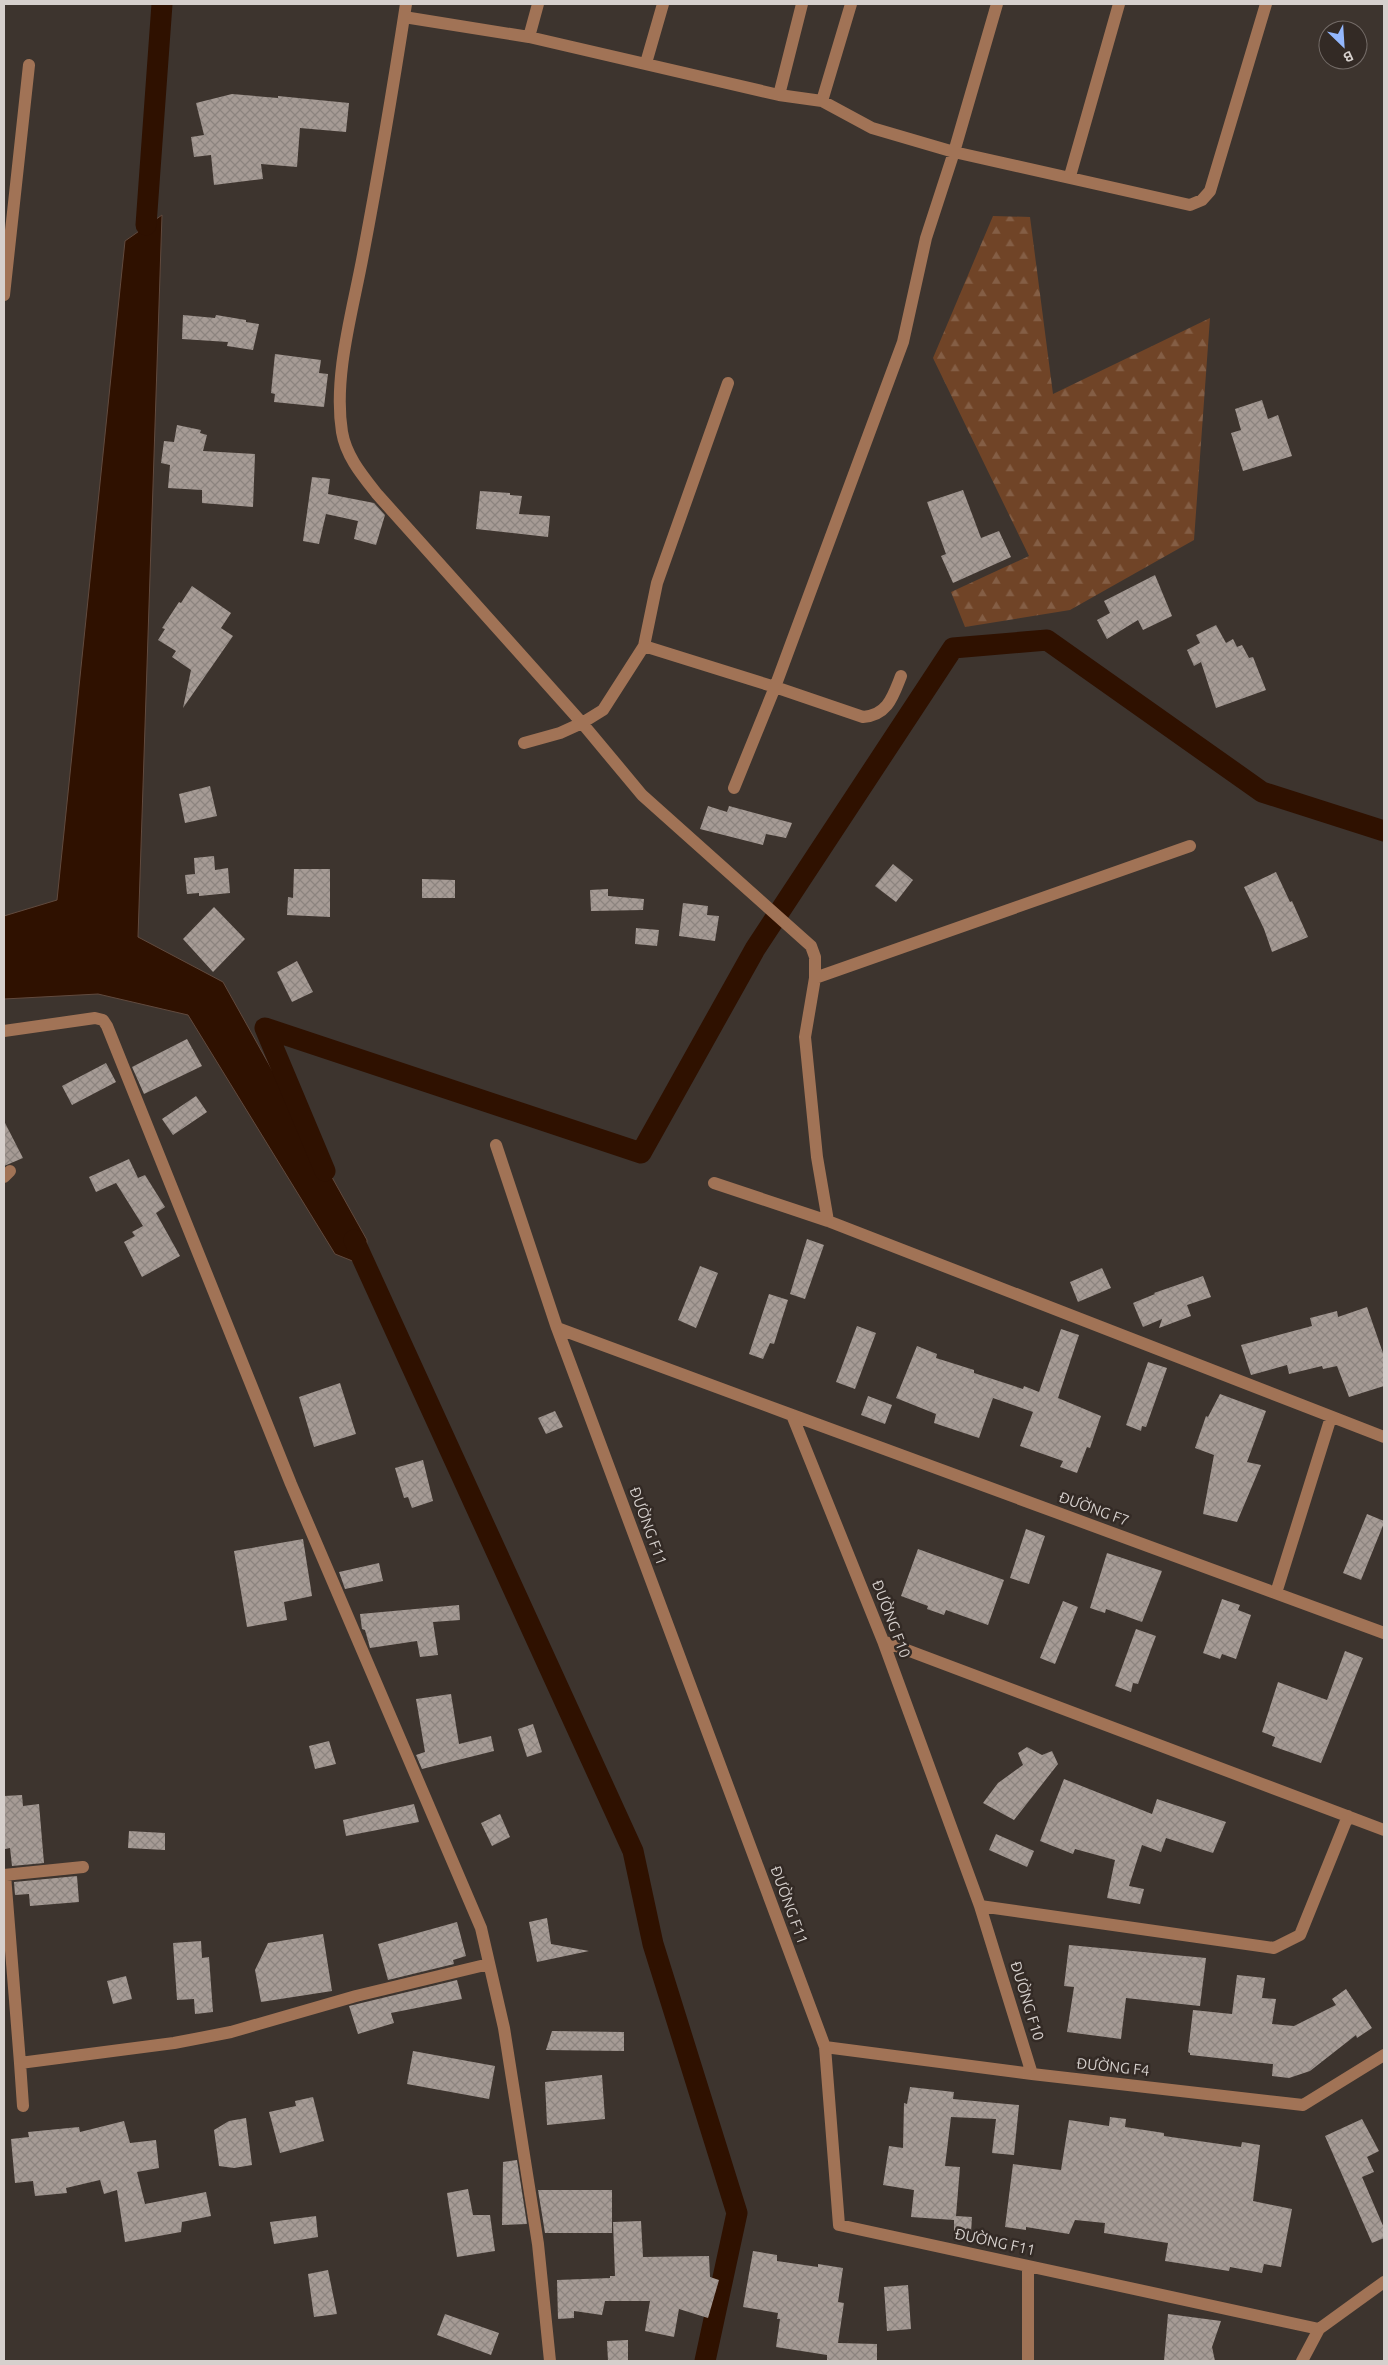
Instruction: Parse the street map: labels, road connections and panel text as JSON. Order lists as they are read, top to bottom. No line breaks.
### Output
{"streets":{"street":["ĐƯỜNG F7","ĐƯỜNG F11","ĐƯỜNG F10","ĐƯỜNG F4"]},"crossings":[["ĐƯỜNG F7","ĐƯỜNG F10"],["ĐƯỜNG F11","ĐƯỜNG F4"],["ĐƯỜNG F10","ĐƯỜNG F4"]],"north":"bottom right"}
